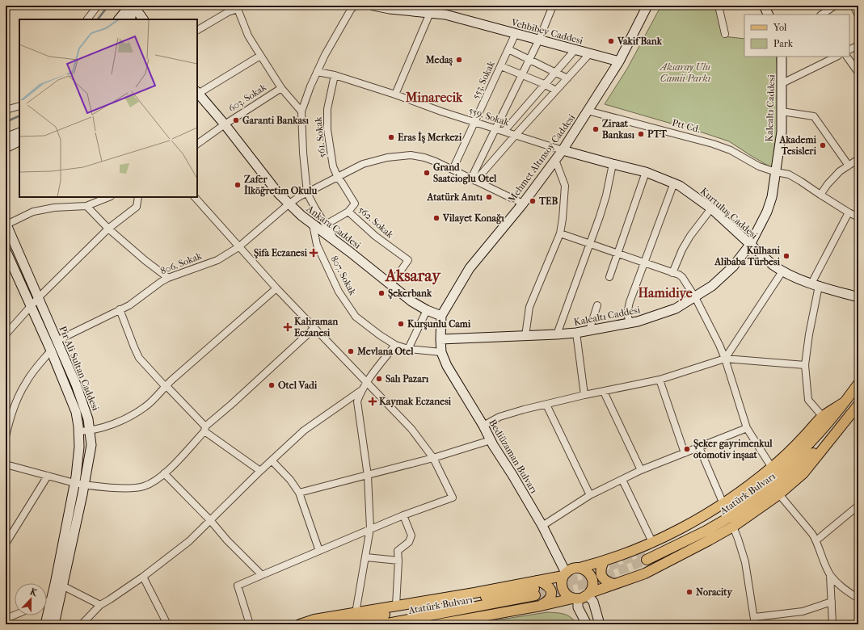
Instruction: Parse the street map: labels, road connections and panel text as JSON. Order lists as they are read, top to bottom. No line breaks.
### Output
{"streets":{"main road":["Atatürk Bulvarı"],"street":["Vehbibey Caddesi","553. Sokak","603. Sokak","Kalealtı Caddesi","559. Sokak","Ptt Cd.","561. Sokak","Mehmet Altınsoy Caddesi","Kurtuluş Caddesi","562. Sokak","Ankara Caddesi","806. Sokak","807. Sokak","Pir Ali Sultan Caddesi","Bediüzaman Bulvarı"]},"crossings":[["Vehbibey Caddesi","553. Sokak"],["Vehbibey Caddesi","Mehmet Altınsoy Caddesi"],["553. Sokak","559. Sokak"],["553. Sokak","806. Sokak"],["603. Sokak","Ankara Caddesi"],["Kalealtı Caddesi","Ptt Cd."],["Kalealtı Caddesi","Kurtuluş Caddesi"],["559. Sokak","561. Sokak"],["559. Sokak","Mehmet Altınsoy Caddesi"],["559. Sokak","Kurtuluş Caddesi"],["Ptt Cd.","Mehmet Altınsoy Caddesi"],["561. Sokak","562. Sokak"],["561. Sokak","806. Sokak"],["Mehmet Altınsoy Caddesi","Kurtuluş Caddesi"],["Mehmet Altınsoy Caddesi","Ankara Caddesi"],["Mehmet Altınsoy Caddesi","806. Sokak"],["562. Sokak","Ankara Caddesi"],["562. Sokak","806. Sokak"],["Ankara Caddesi","806. Sokak"],["Ankara Caddesi","807. Sokak"],["806. Sokak","Pir Ali Sultan Caddesi"],["807. Sokak","Bediüzaman Bulvarı"]],"districts":["Minarecik","Aksaray","Hamidiye"],"parks":["Aksaray Ulu Camii Parkı"],"places":{"other":["VakifBank","Medaş","Garanti Bankası","Ziraat Bankası","PTT","Eras İş Merkezi","Akademi Tesisleri","Grand Saatcioglu Otel","Zafer İlköğretim Okulu","Atatürk Anıtı","TEB","Vilayet Konağı","Külhani Alibaba Türbesi","Şekerbank","Kurşunlu Cami","Mevlana Otel","Salı Pazarı","Otel Vadi","Şeker gayrimenkul otomotiv inşaat","Noracity"],"health":["Şifa Eczanesi","Kahraman Eczanesi","Kaymak Eczanesi"]},"legend":["Yol","Park"],"north":"top"}
